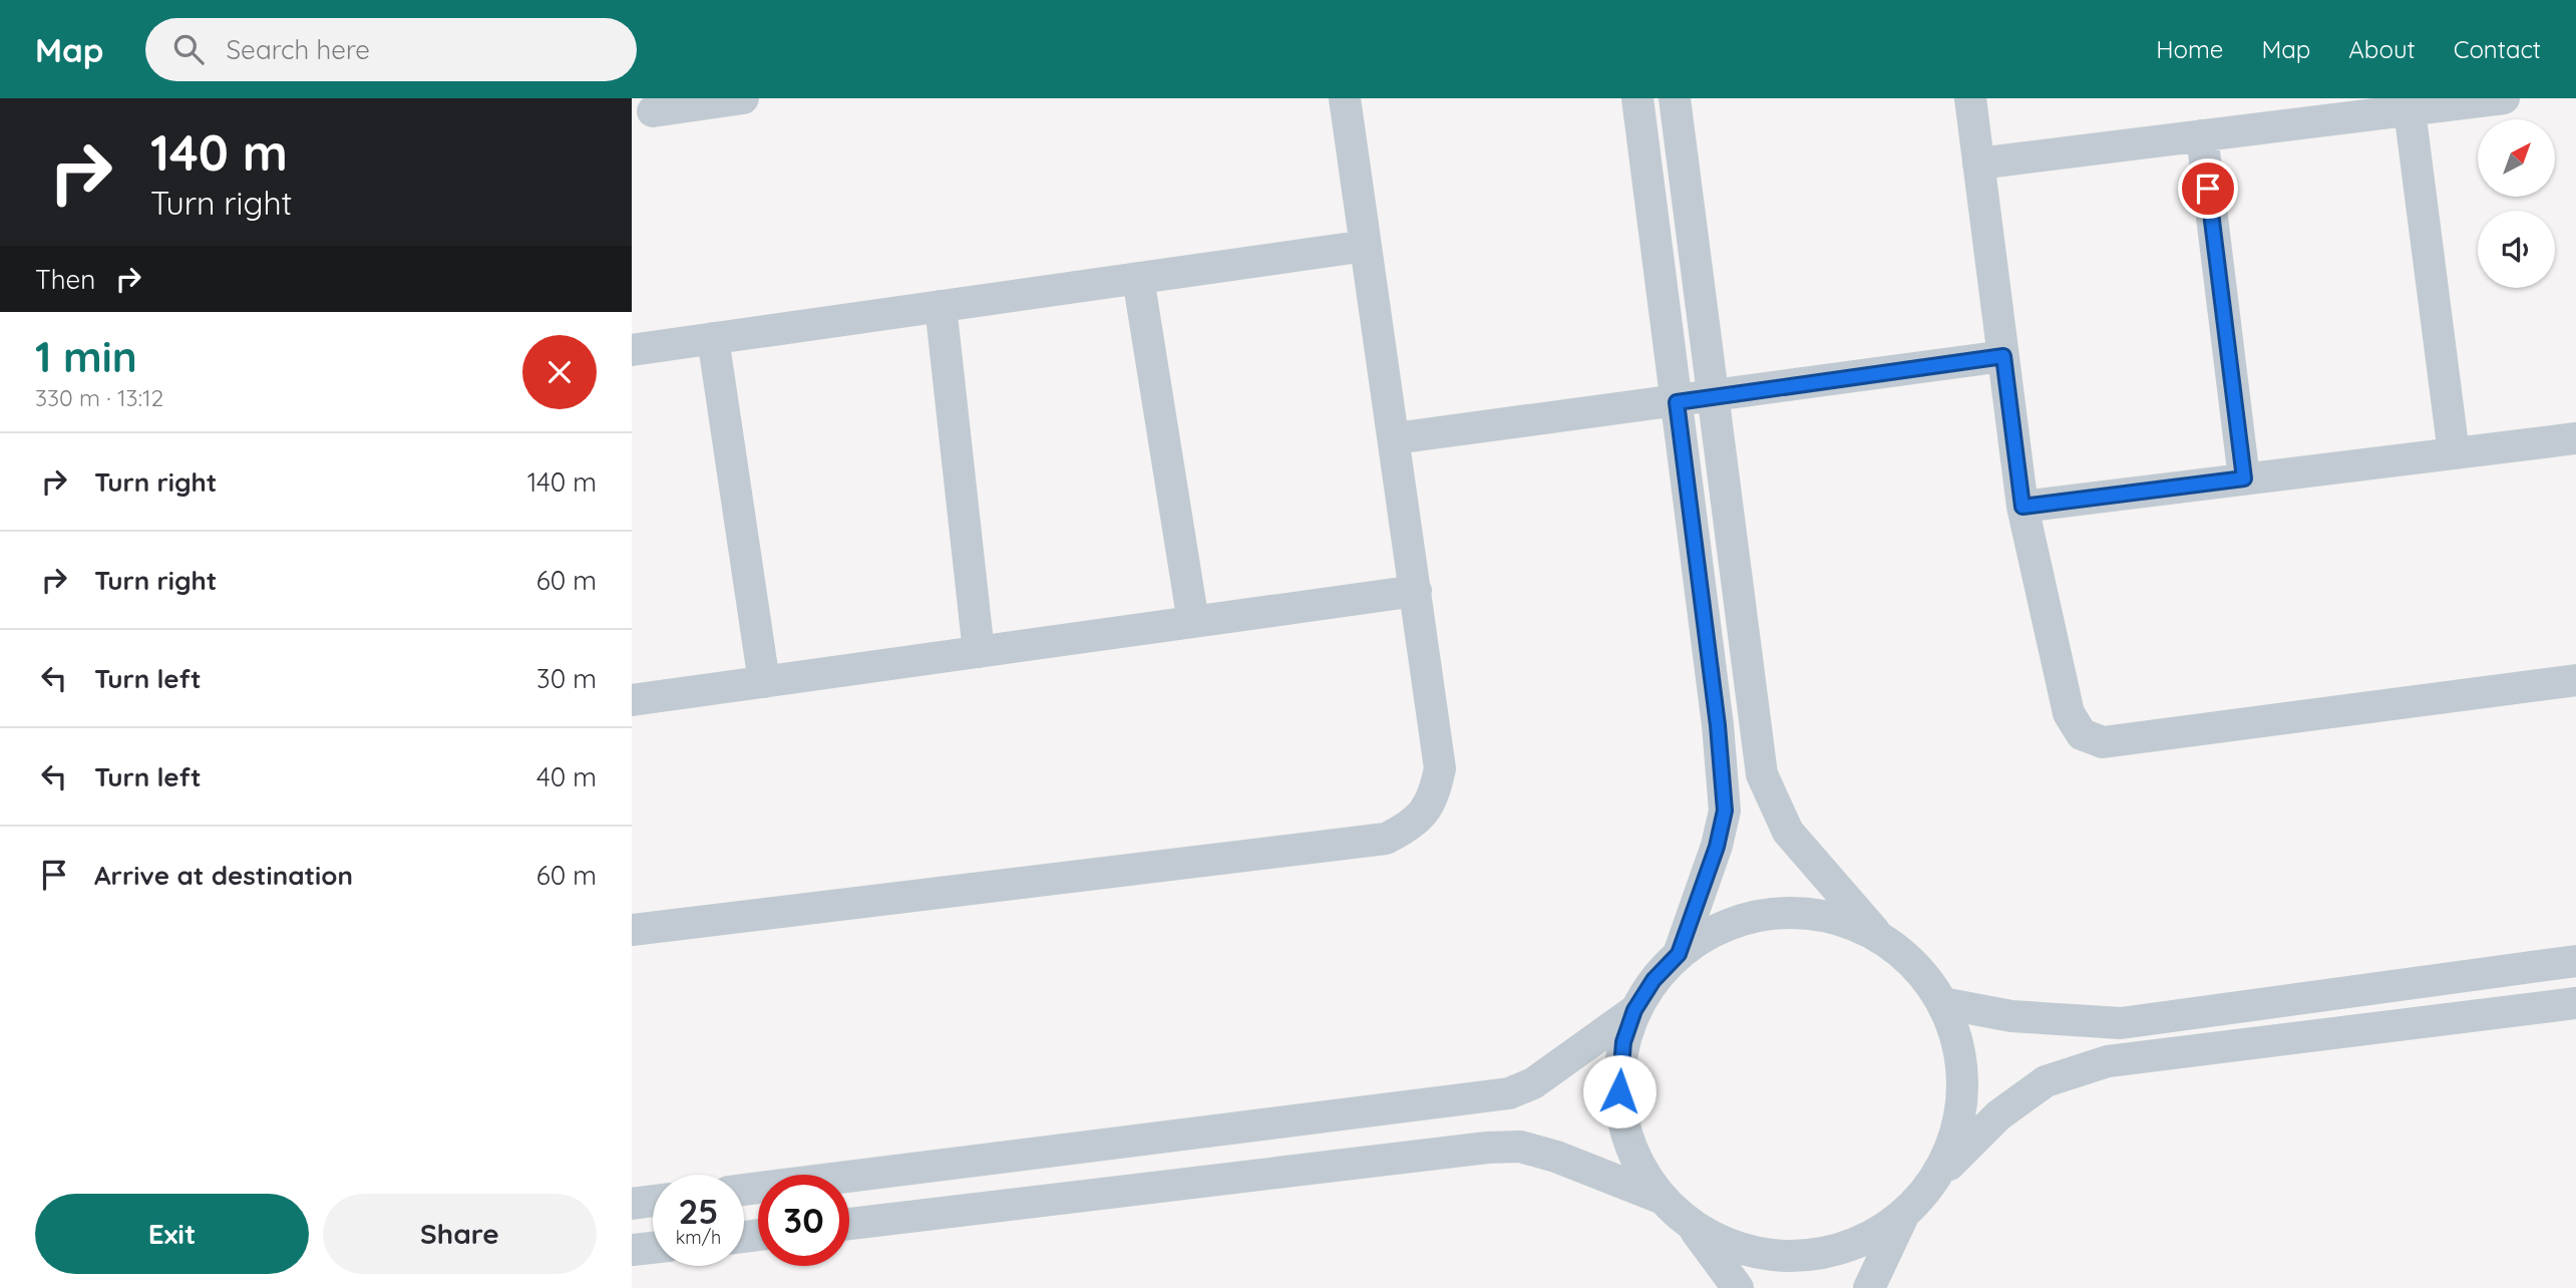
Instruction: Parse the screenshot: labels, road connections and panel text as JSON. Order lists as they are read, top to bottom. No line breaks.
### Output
{"north":"top right","page":{"header":"Map","search":"Search here","nav":["Home","Map","About","Contact"],"turn":["140 m","Turn right"],"then":"Then","heading":["1 min","330 m · 13:12"],"list":[{"name":"Turn right","value":"140 m"},{"name":"Turn right","value":"60 m"},{"name":"Turn left","value":"30 m"},{"name":"Turn left","value":"40 m"},{"name":"Arrive at destination","value":"60 m"}],"speed":"25 km/h","limit":"30","buttons":["Exit","Share"]}}
